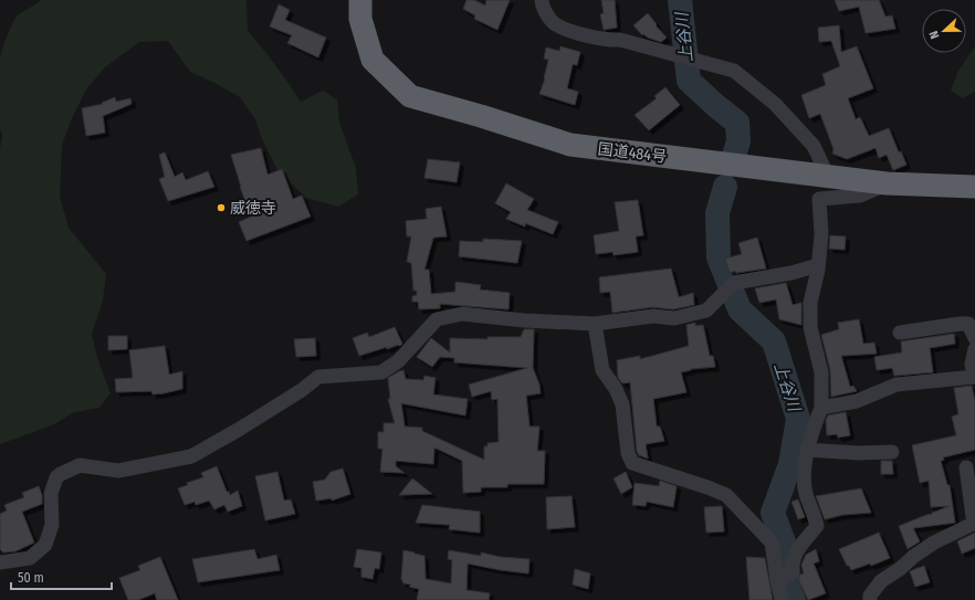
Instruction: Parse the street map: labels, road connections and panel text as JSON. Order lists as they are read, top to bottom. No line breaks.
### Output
{"streets":{"highway":["国道484号"]},"water":["上谷川"],"places":["威徳寺"],"scale_bar":"50 m","north":"left"}
